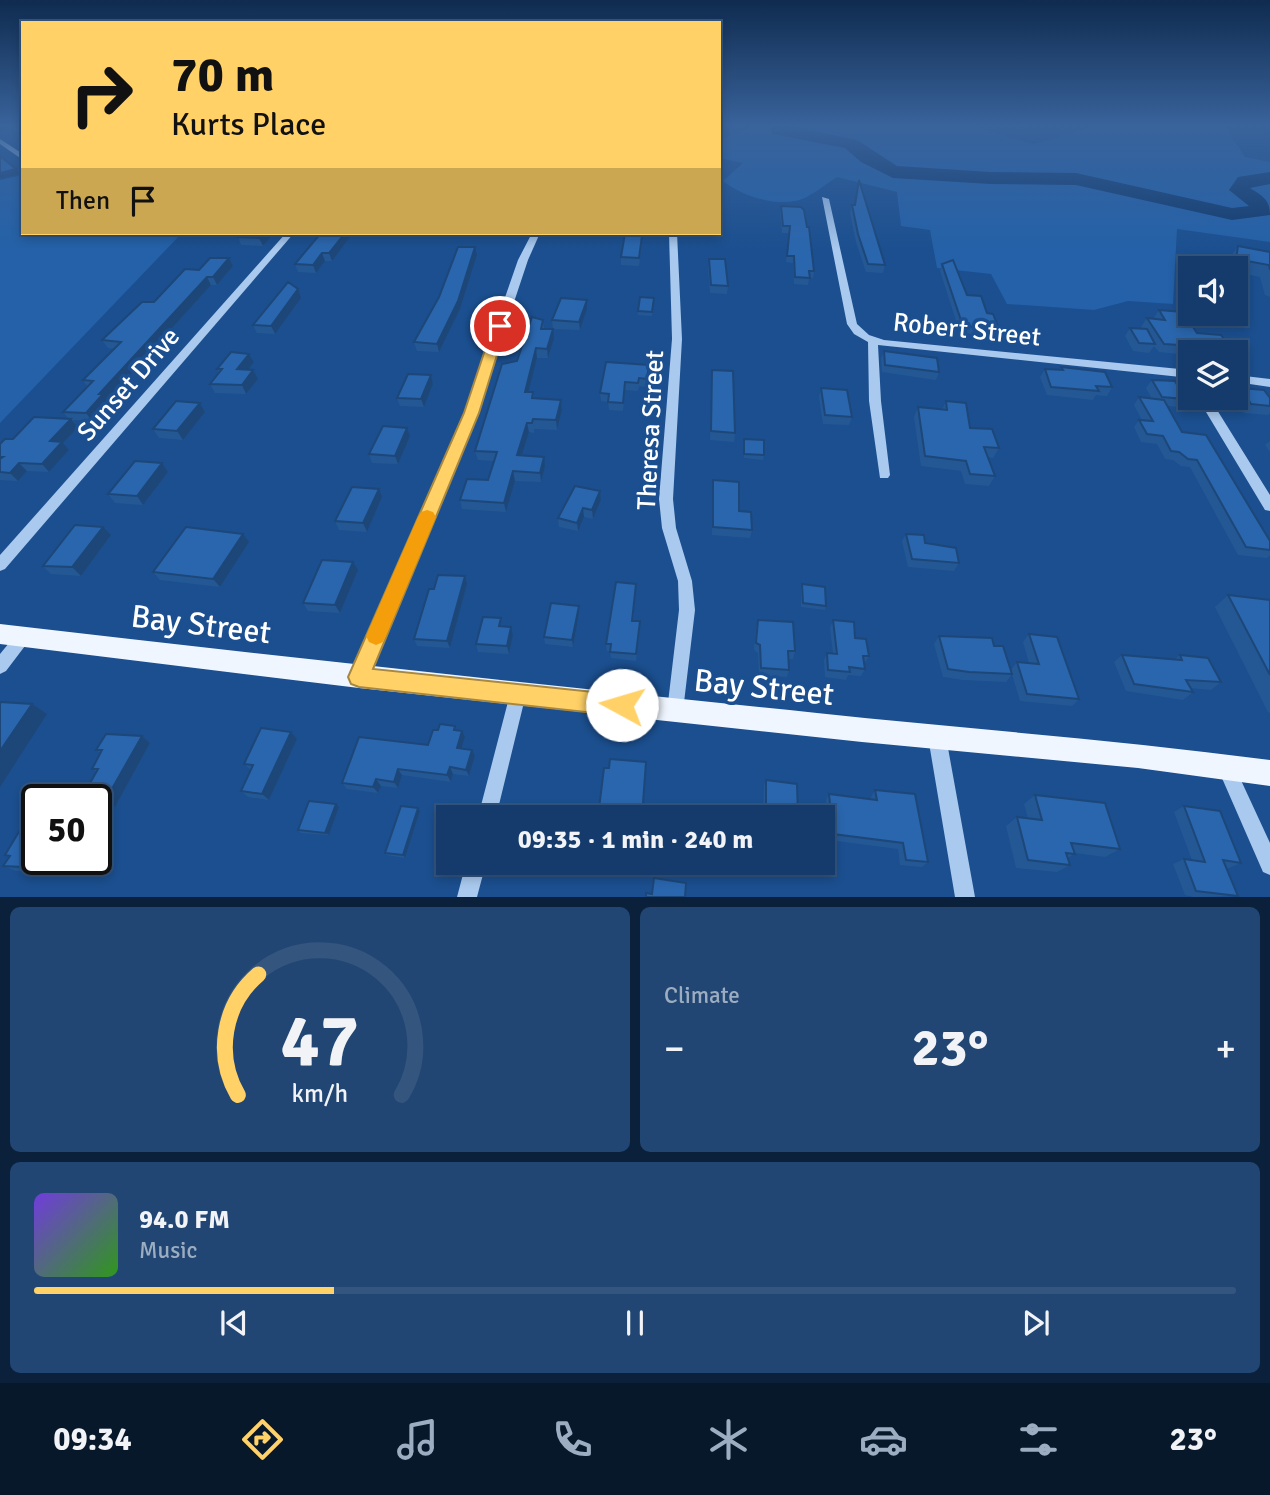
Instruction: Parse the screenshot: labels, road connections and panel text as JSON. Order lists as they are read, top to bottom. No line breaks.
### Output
{"streets":{"main road":["Bay Street"],"street":["Robert Street","Sunset Drive","Theresa Street"]},"crossings":[["Theresa Street","Bay Street"]],"page":{"turn":["70 m","Kurts Place"],"then":"Then","limit":"50","trip":"09:35 · 1 min · 240 m","tile":"Climate","heat":["−","23°","+"],"song":["94.0 FM","Music"],"tabs":["09:34","23°"],"gauge":["47","km/h"]}}
